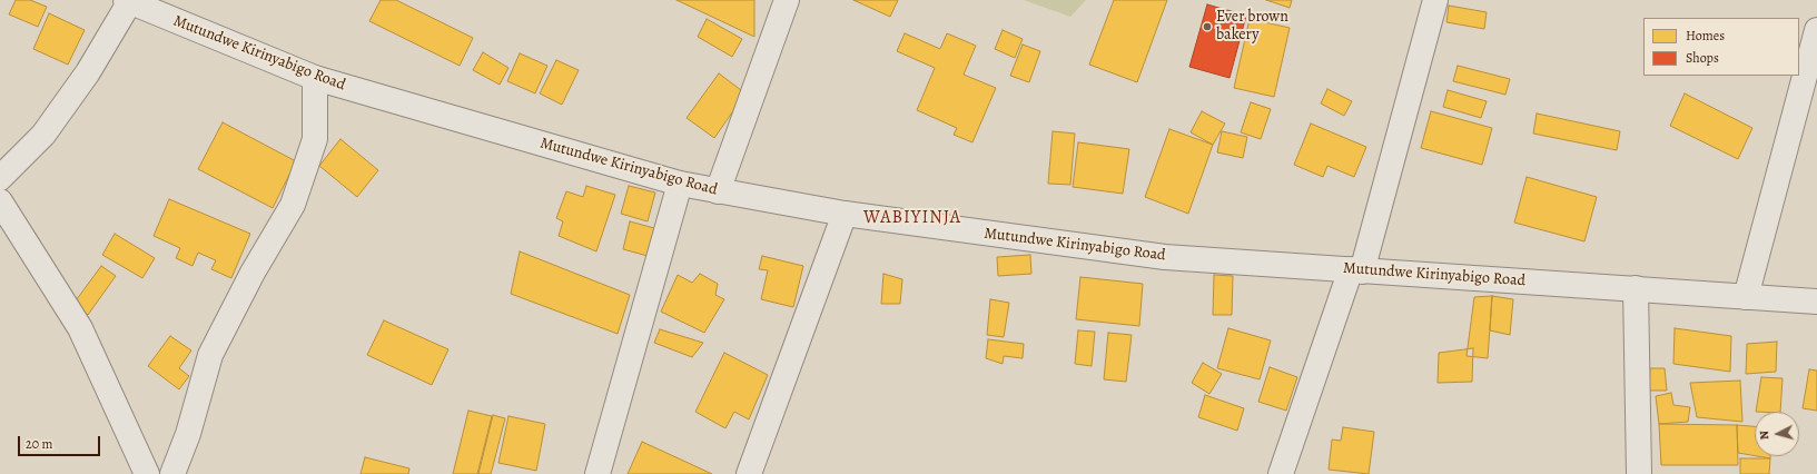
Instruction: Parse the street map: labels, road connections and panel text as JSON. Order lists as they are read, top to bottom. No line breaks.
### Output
{"streets":{"street":["Mutundwe Kirinyabigo Road"]},"districts":["WABIYINJA"],"places":["Ever brown bakery"],"legend":["Homes","Shops"],"scale_bar":"20 m","north":"left"}
